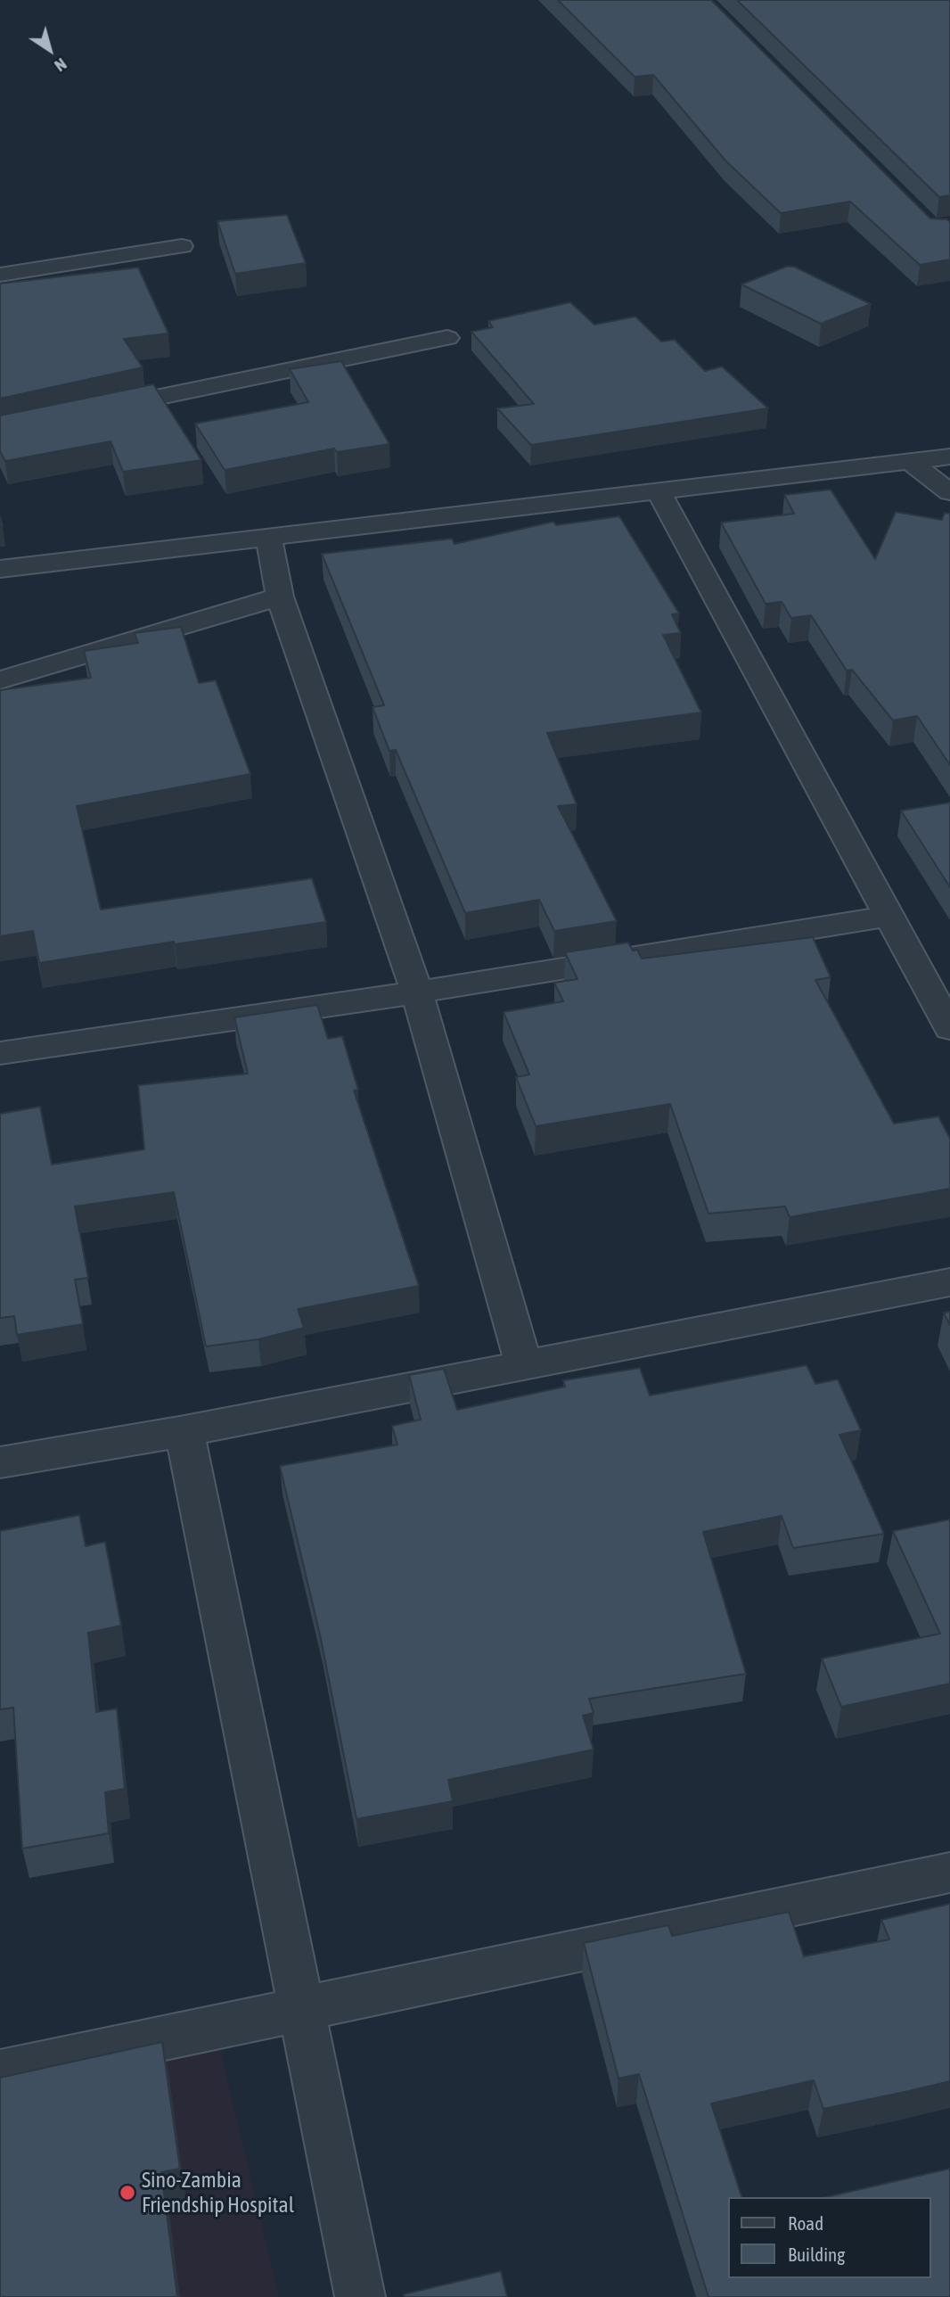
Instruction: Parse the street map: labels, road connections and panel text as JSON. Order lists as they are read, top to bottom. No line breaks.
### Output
{"places":["Sino-Zambia Friendship Hospital"],"legend":["Road","Building"],"north":"bottom right"}
